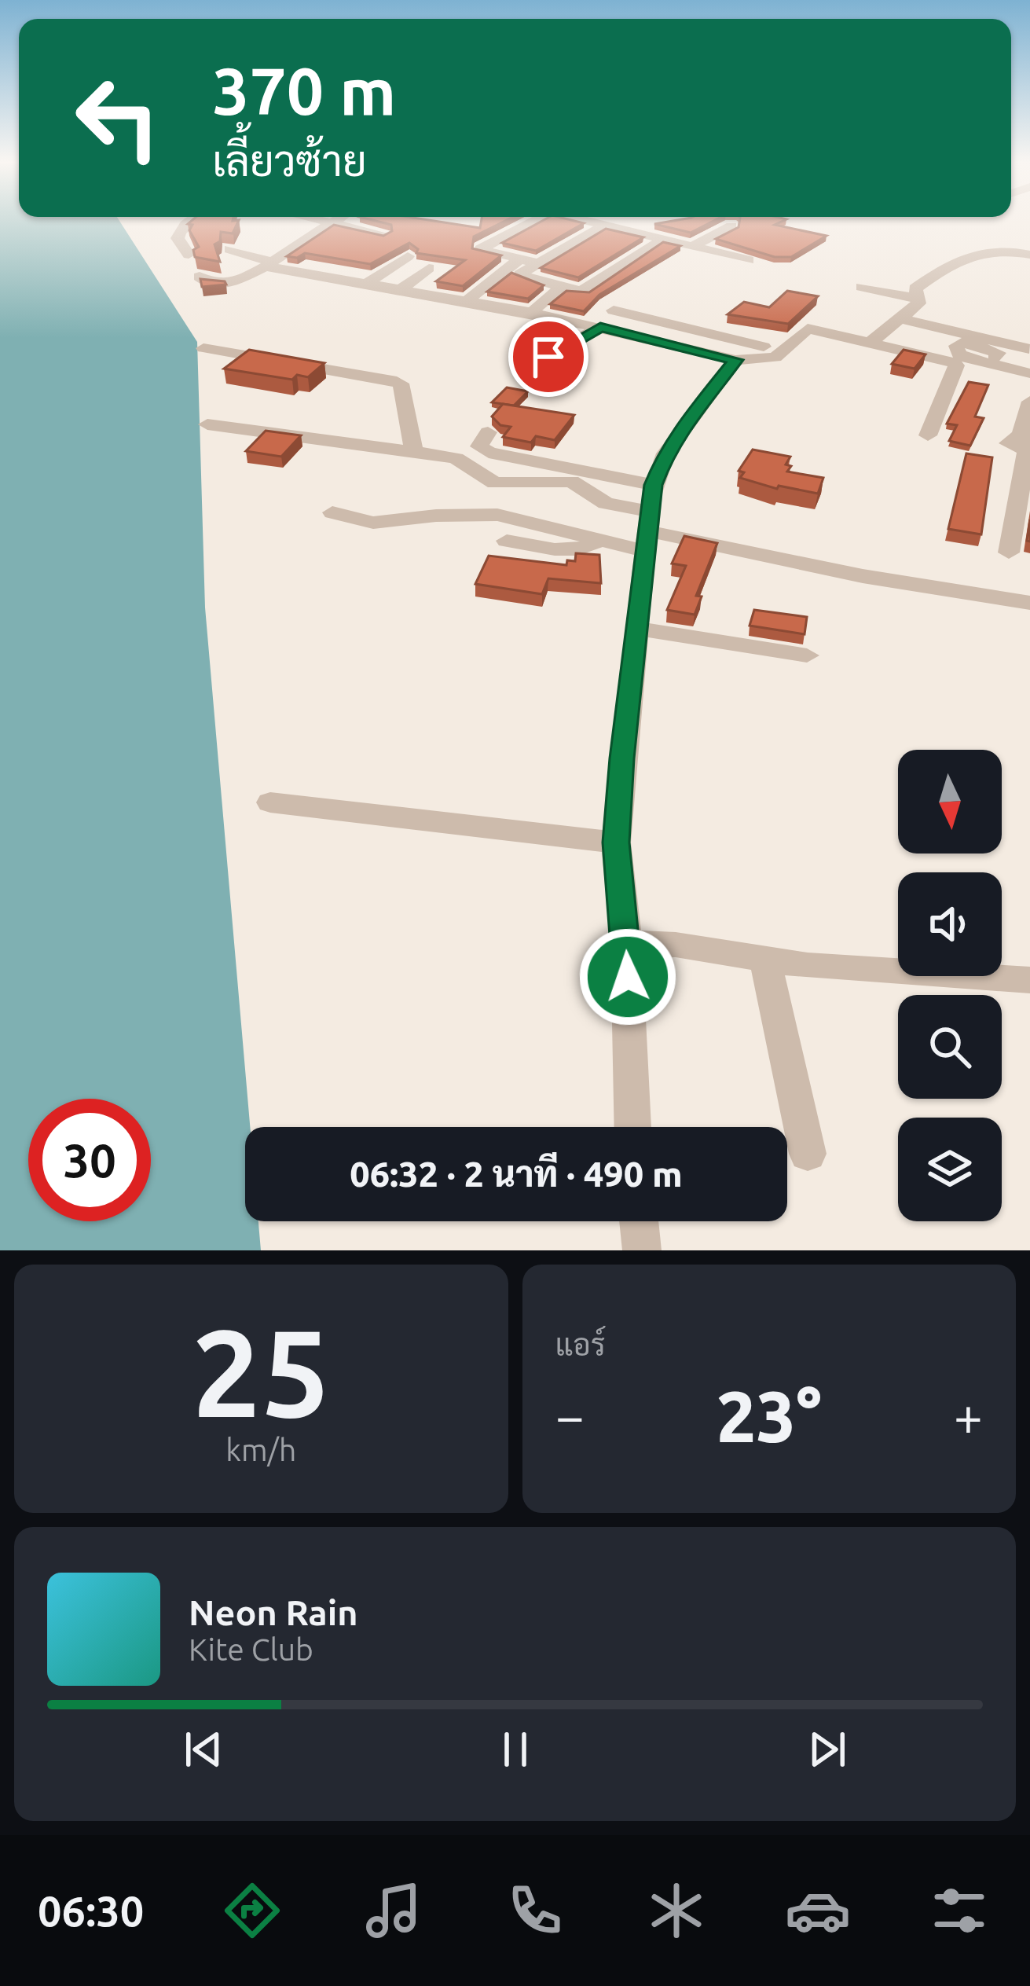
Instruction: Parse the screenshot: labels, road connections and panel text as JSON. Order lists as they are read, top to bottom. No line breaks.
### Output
{"north":"bottom","page":{"turn":["370 m","เลี้ยวซ้าย"],"limit":"30","trip":"06:32 · 2 นาที · 490 m","tile":[["25","km/h"],"แอร์"],"heat":["−","23°","+"],"song":["Neon Rain","Kite Club"],"tabs":"06:30"}}
